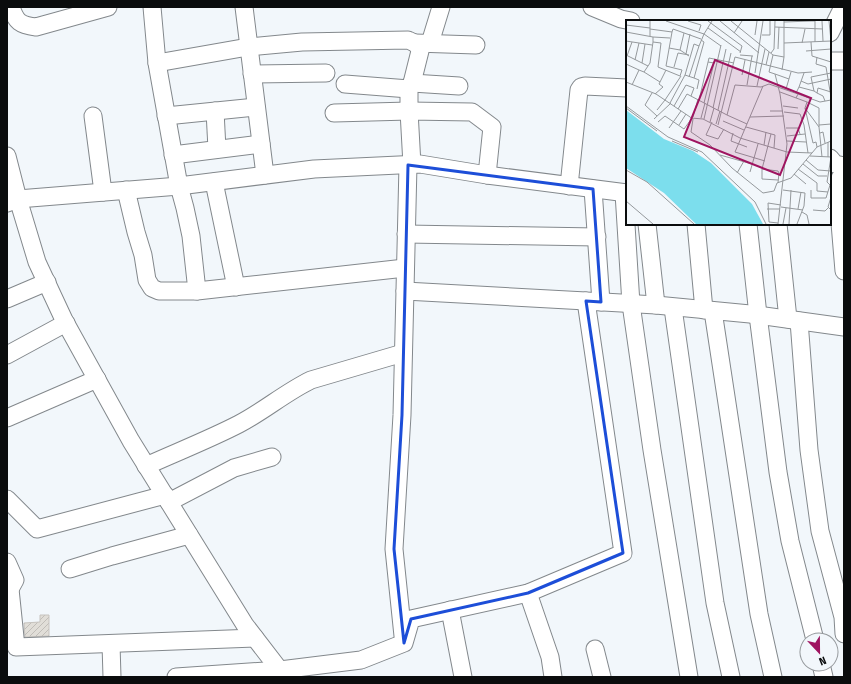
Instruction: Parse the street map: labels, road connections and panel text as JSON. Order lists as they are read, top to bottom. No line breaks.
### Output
{"north":"bottom"}
